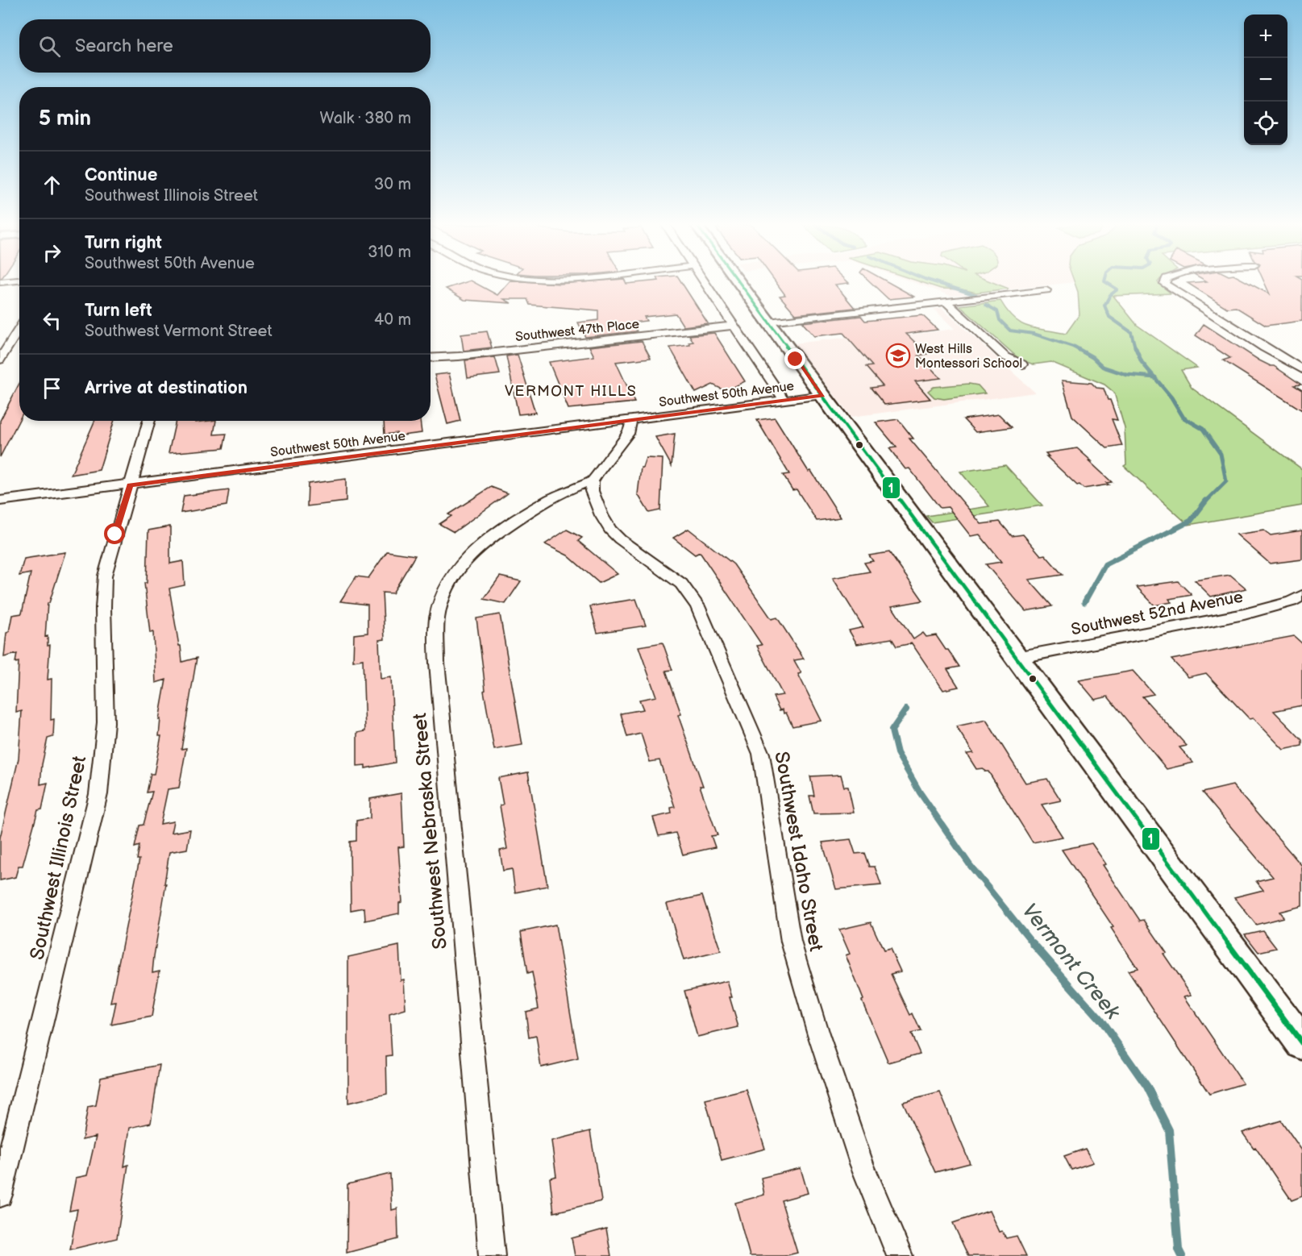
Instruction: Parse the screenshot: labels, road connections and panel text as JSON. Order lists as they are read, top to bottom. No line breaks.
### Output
{"streets":{"street":["Southwest 47th Place","Southwest 50th Avenue","Southwest 52nd Avenue","Southwest Nebraska Street","Southwest Idaho Street","Southwest Illinois Street"]},"crossings":[["Southwest 50th Avenue","Southwest Illinois Street"],["Southwest Nebraska Street","Southwest Idaho Street"]],"districts":["VERMONT HILLS"],"water":["Vermont Creek"],"places":{"school or university":["West Hills Montessori School"]},"lines":["transit line 1"],"page":{"map_buttons":["+","−"],"search":"Search here","heading":["5 min","Walk · 380 m"],"list":[["Continue","Southwest Illinois Street","30 m"],["Turn right","Southwest 50th Avenue","310 m"],["Turn left","Southwest Vermont Street","40 m"],"Arrive at destination"]}}
